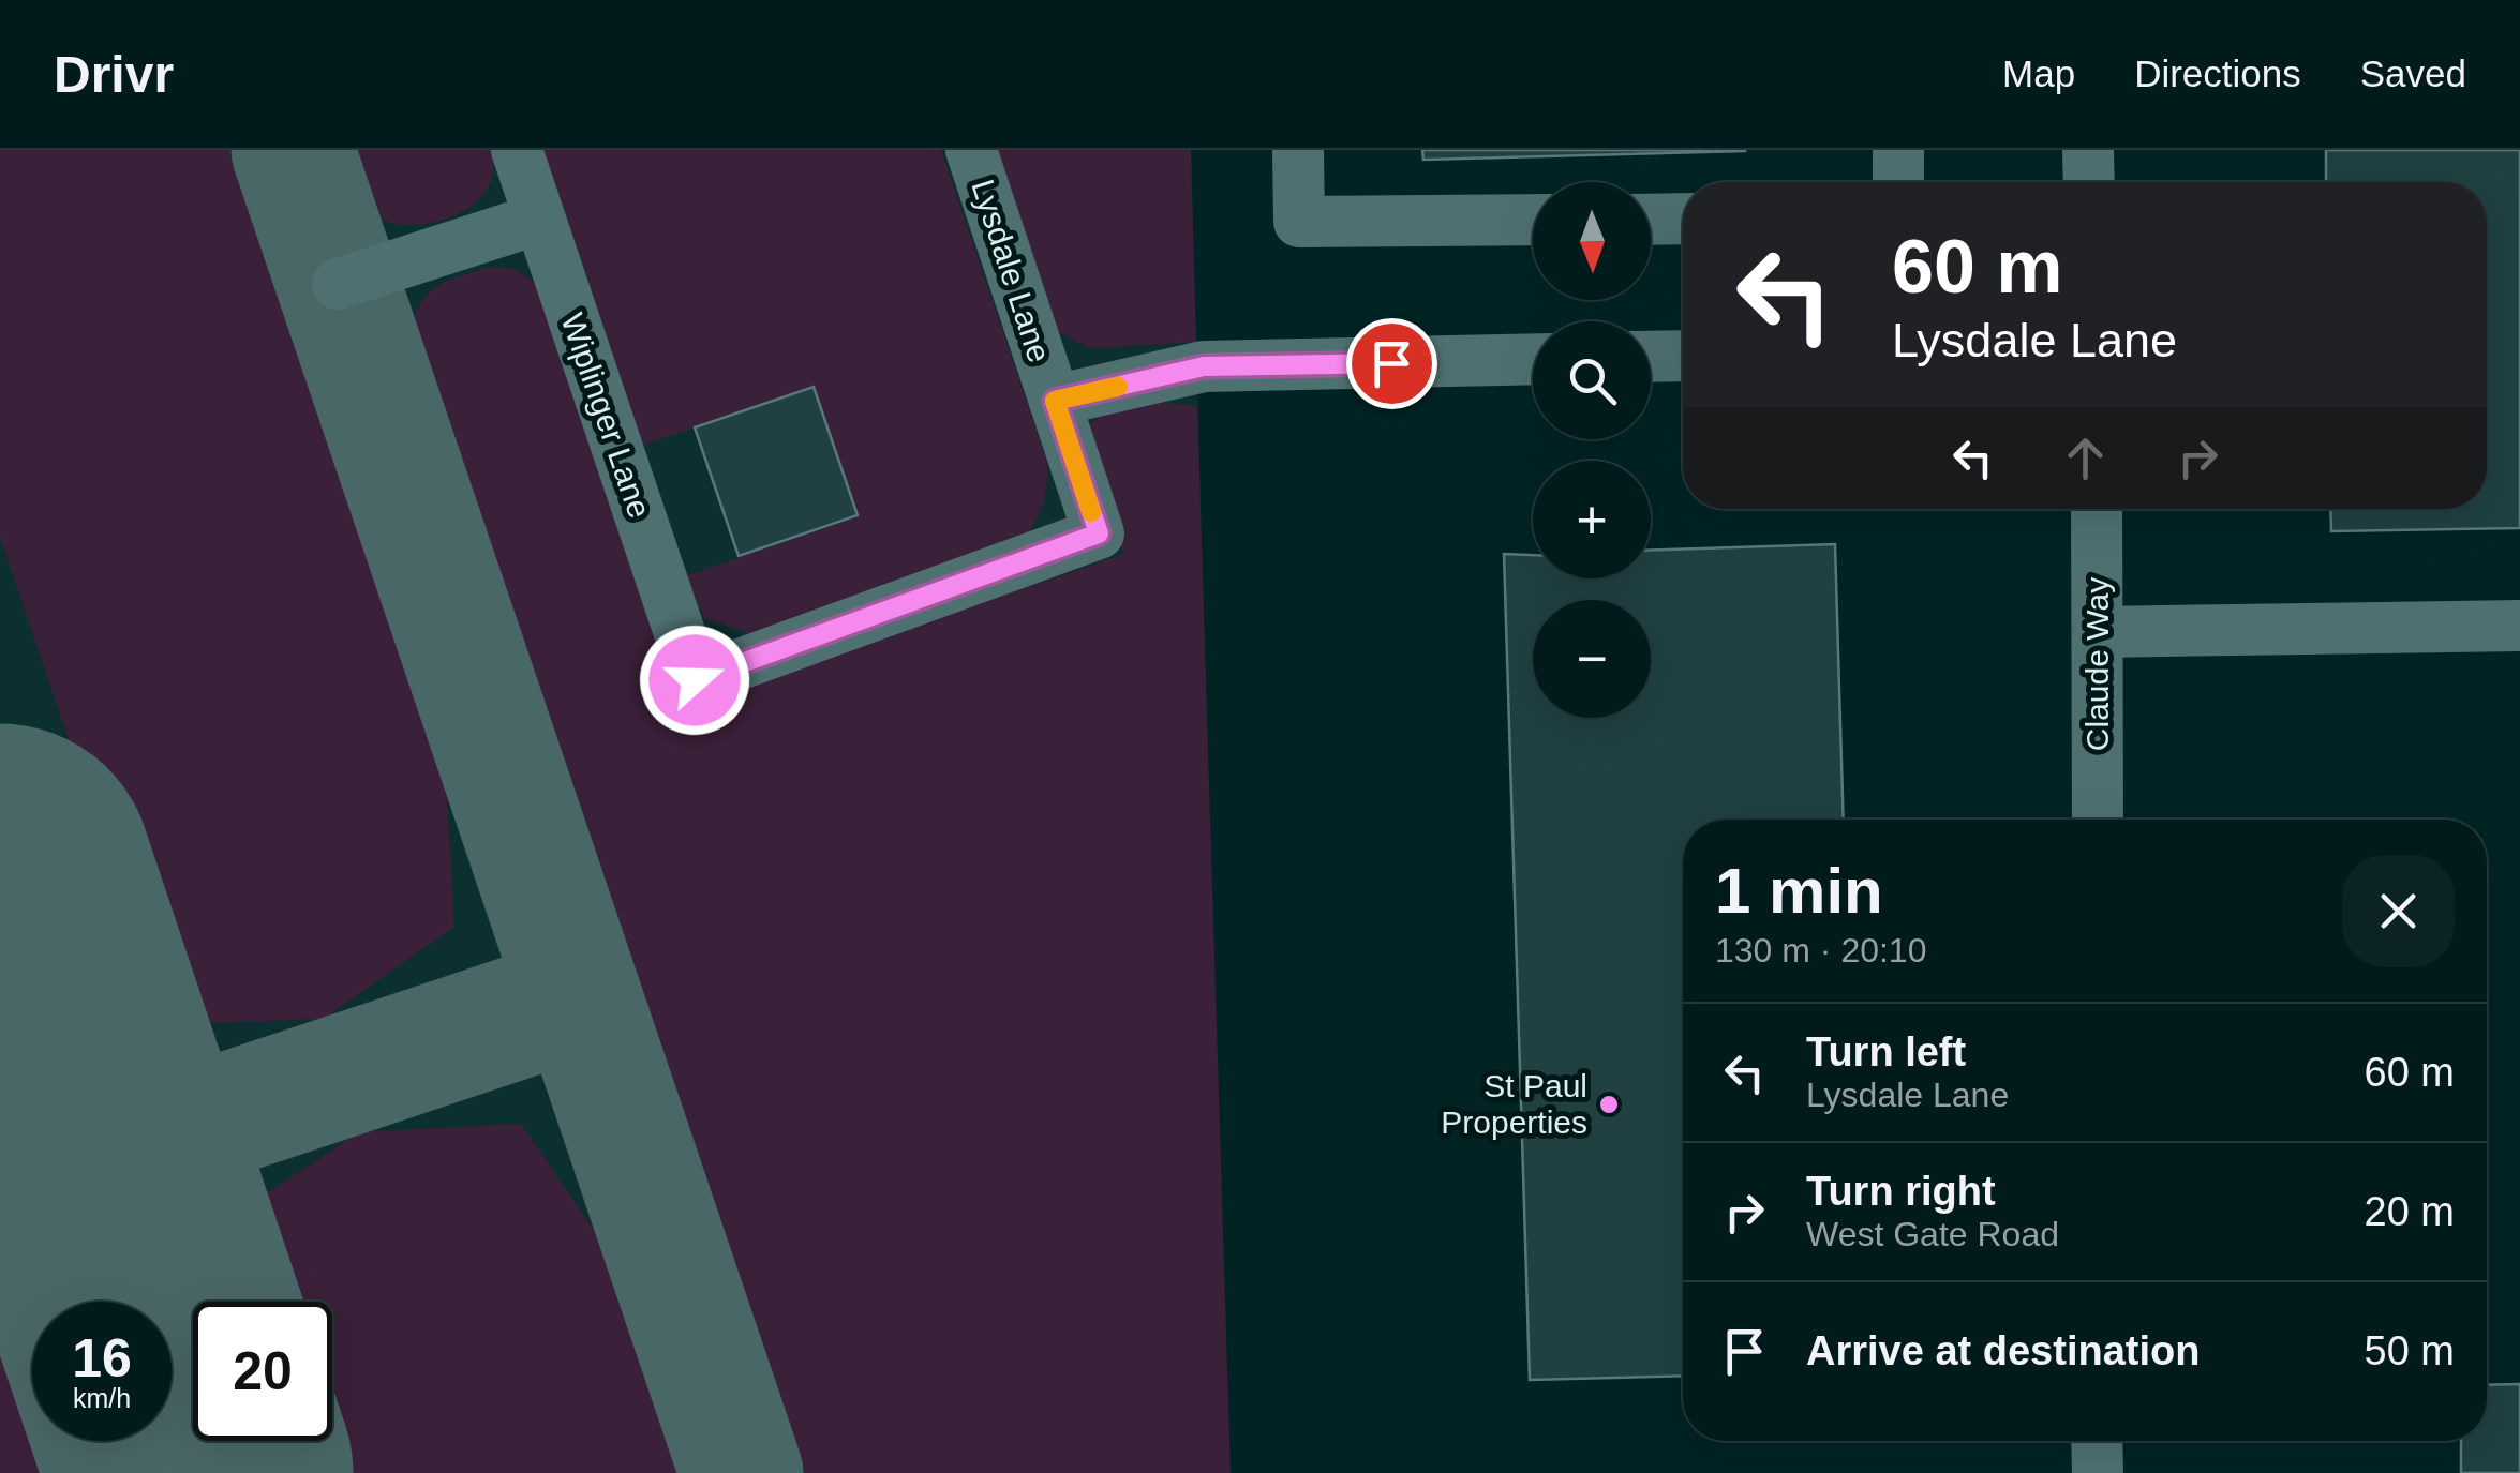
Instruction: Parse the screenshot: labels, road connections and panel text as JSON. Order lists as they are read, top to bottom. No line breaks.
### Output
{"streets":{"street":["Lysdale Lane","Wiplinger Lane","Claude Way"]},"crossings":[["Lysdale Lane","Wiplinger Lane"]],"places":["St Paul Properties"],"north":"bottom","page":{"header":"Drivr","nav":["Map","Directions","Saved"],"map_buttons":["+","−"],"turn":["60 m","Lysdale Lane"],"heading":["1 min","130 m · 20:10"],"list":[{"name":"Turn left","note":"Lysdale Lane","value":"60 m"},{"name":"Turn right","note":"West Gate Road","value":"20 m"},{"name":"Arrive at destination","value":"50 m"}],"speed":"16 km/h","limit":"20"}}
